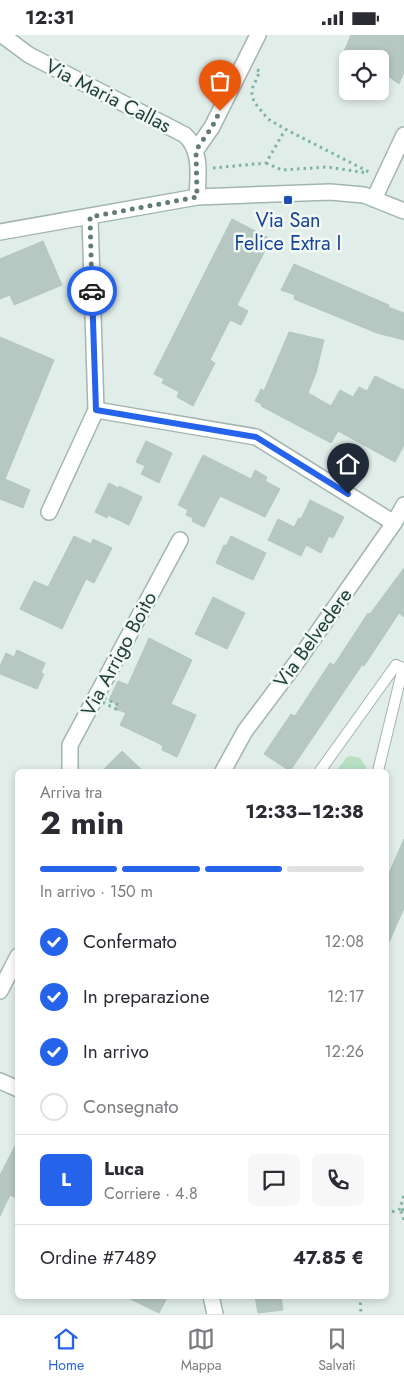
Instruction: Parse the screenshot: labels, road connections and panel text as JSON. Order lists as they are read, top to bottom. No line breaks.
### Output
{"streets":{"street":["Via Maria Callas","Via Belvedere","Via Arrigo Boito"]},"places":{"transit":["Via San Felice Extra I"]},"page":{"status":"12:31","heading":["2 min","Arriva tra","12:33–12:38"],"panel":["Luca","Corriere · 4.8","Ordine #7489","47.85 €"],"bar":"In arrivo · 150 m","list":[["Confermato","12:08"],["In preparazione","12:17"],["In arrivo","12:26"],"Consegnato"],"round":"L","tabs":["Home","Mappa","Salvati"]}}
